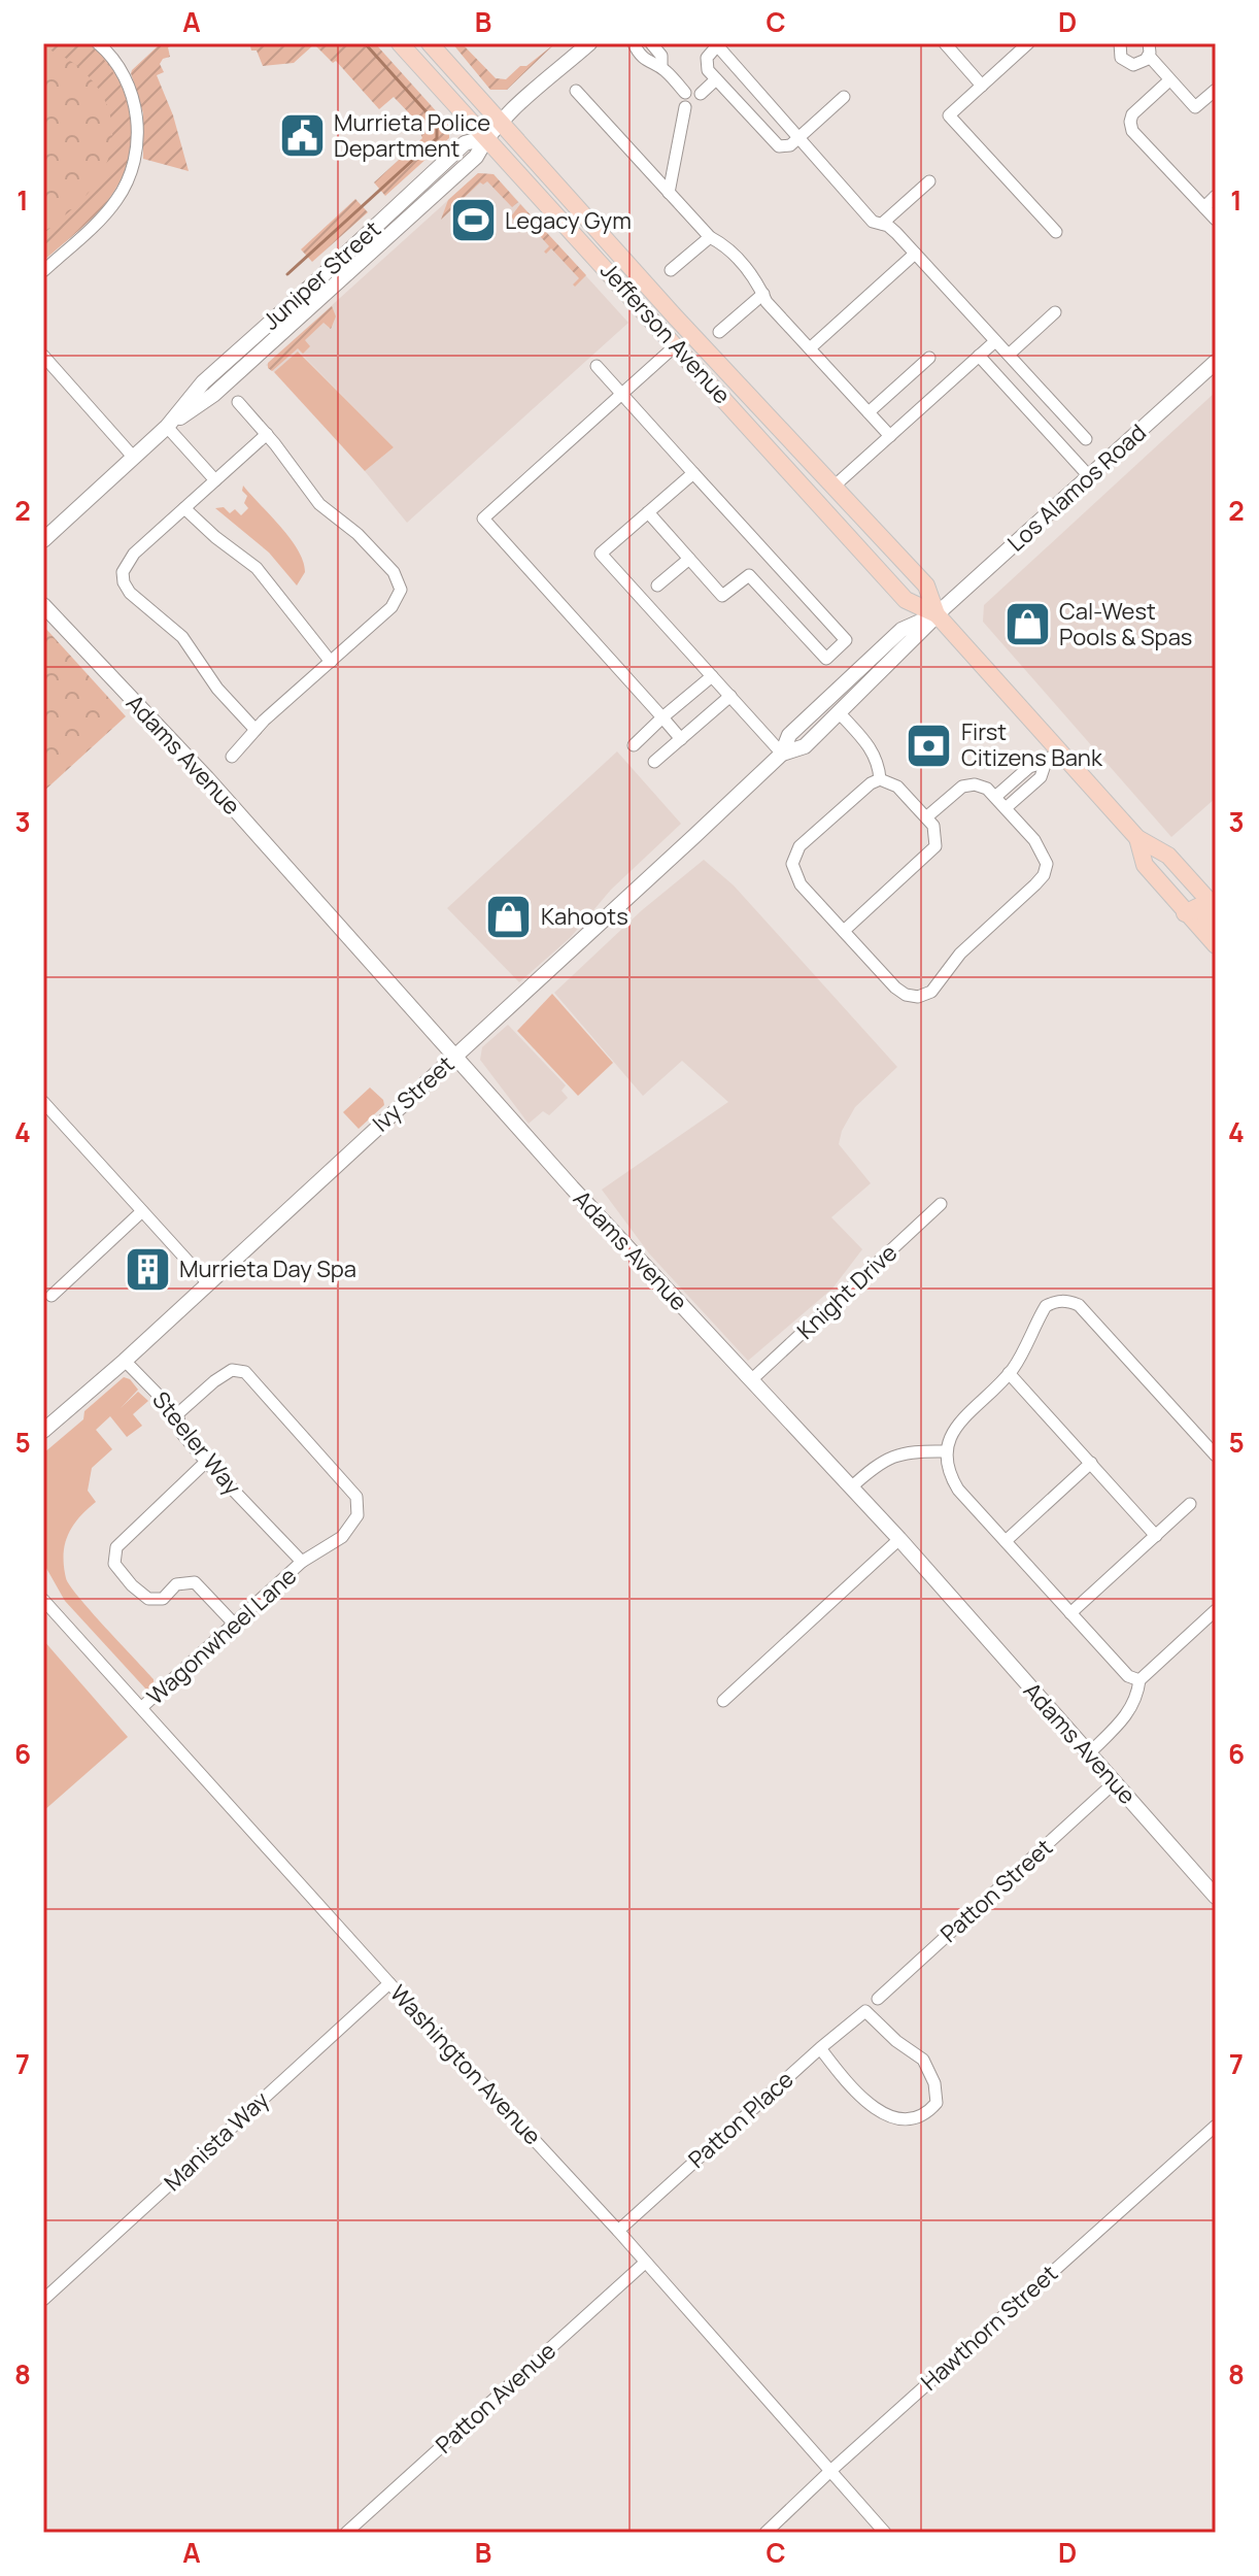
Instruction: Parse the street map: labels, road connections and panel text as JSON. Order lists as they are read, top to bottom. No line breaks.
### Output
{"streets":{"main road":["Jefferson Avenue"],"street":["Juniper Street","Los Alamos Road","Adams Avenue","Ivy Street","Knight Drive","Steeler Way","Wagonwheel Lane","Patton Street","Washington Avenue","Patton Place","Manista Way","Hawthorn Street","Patton Avenue"]},"crossings":[["Juniper Street","Jefferson Avenue"],["Jefferson Avenue","Los Alamos Road"],["Jefferson Avenue","Ivy Street"],["Los Alamos Road","Ivy Street"],["Adams Avenue","Ivy Street"],["Adams Avenue","Knight Drive"],["Adams Avenue","Patton Street"],["Ivy Street","Steeler Way"],["Steeler Way","Wagonwheel Lane"],["Wagonwheel Lane","Washington Avenue"],["Washington Avenue","Patton Place"],["Washington Avenue","Manista Way"],["Washington Avenue","Hawthorn Street"],["Washington Avenue","Patton Avenue"]],"places":{"public building":["Murrieta Police Department"],"sports":["Legacy Gym"],"shop":["Cal-West Pools & Spas","Kahoots"],"bank":["First Citizens Bank"],"building":["Murrieta Day Spa"]},"grid":{"columns":["A","B","C","D"],"rows":["1","2","3","4","5","6","7","8"]}}
